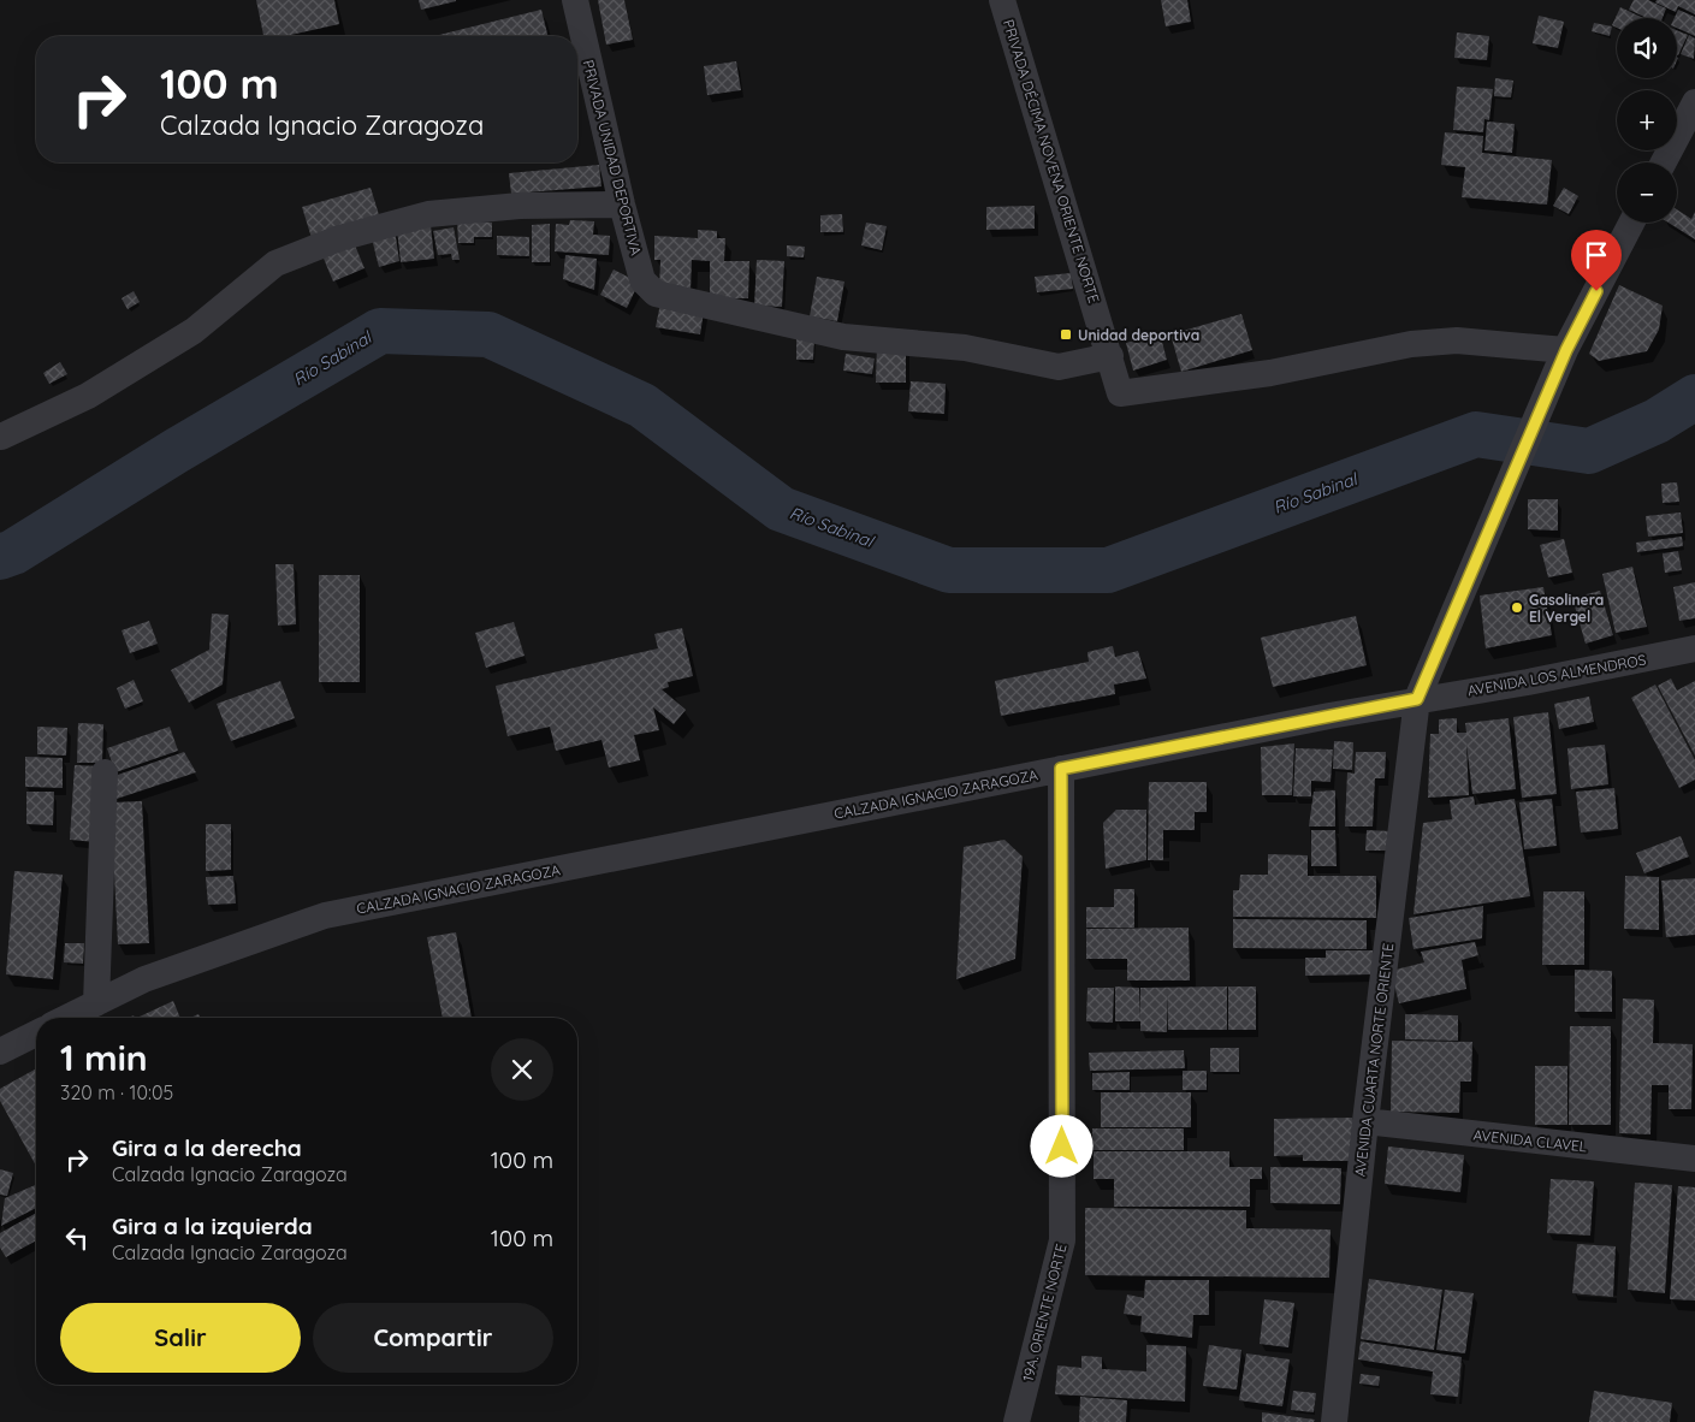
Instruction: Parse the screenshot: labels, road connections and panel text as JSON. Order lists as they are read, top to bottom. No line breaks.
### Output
{"streets":{"street":["PRIVADA UNIDAD DEPORTIVA","PRIVADA DÉCIMA NOVENA ORIENTE NORTE","AVENIDA LOS ALMENDROS","CALZADA IGNACIO ZARAGOZA","AVENIDA CUARTA NORTE ORIENTE","AVENIDA CLAVEL","19A. ORIENTE NORTE"]},"crossings":[["PRIVADA UNIDAD DEPORTIVA","PRIVADA DÉCIMA NOVENA ORIENTE NORTE"],["AVENIDA LOS ALMENDROS","CALZADA IGNACIO ZARAGOZA"],["AVENIDA LOS ALMENDROS","AVENIDA CUARTA NORTE ORIENTE"],["CALZADA IGNACIO ZARAGOZA","AVENIDA CUARTA NORTE ORIENTE"],["CALZADA IGNACIO ZARAGOZA","19A. ORIENTE NORTE"],["AVENIDA CUARTA NORTE ORIENTE","AVENIDA CLAVEL"]],"water":["Río Sabinal"],"places":{"transit":["Unidad deportiva"],"other":["Gasolinera El Vergel"]},"page":{"map_buttons":["+","−"],"turn":["100 m","Calzada Ignacio Zaragoza"],"heading":["1 min","320 m · 10:05"],"list":[{"name":"Gira a la derecha","note":"Calzada Ignacio Zaragoza","value":"100 m"},{"name":"Gira a la izquierda","note":"Calzada Ignacio Zaragoza","value":"100 m"}],"buttons":["Salir","Compartir"]}}
